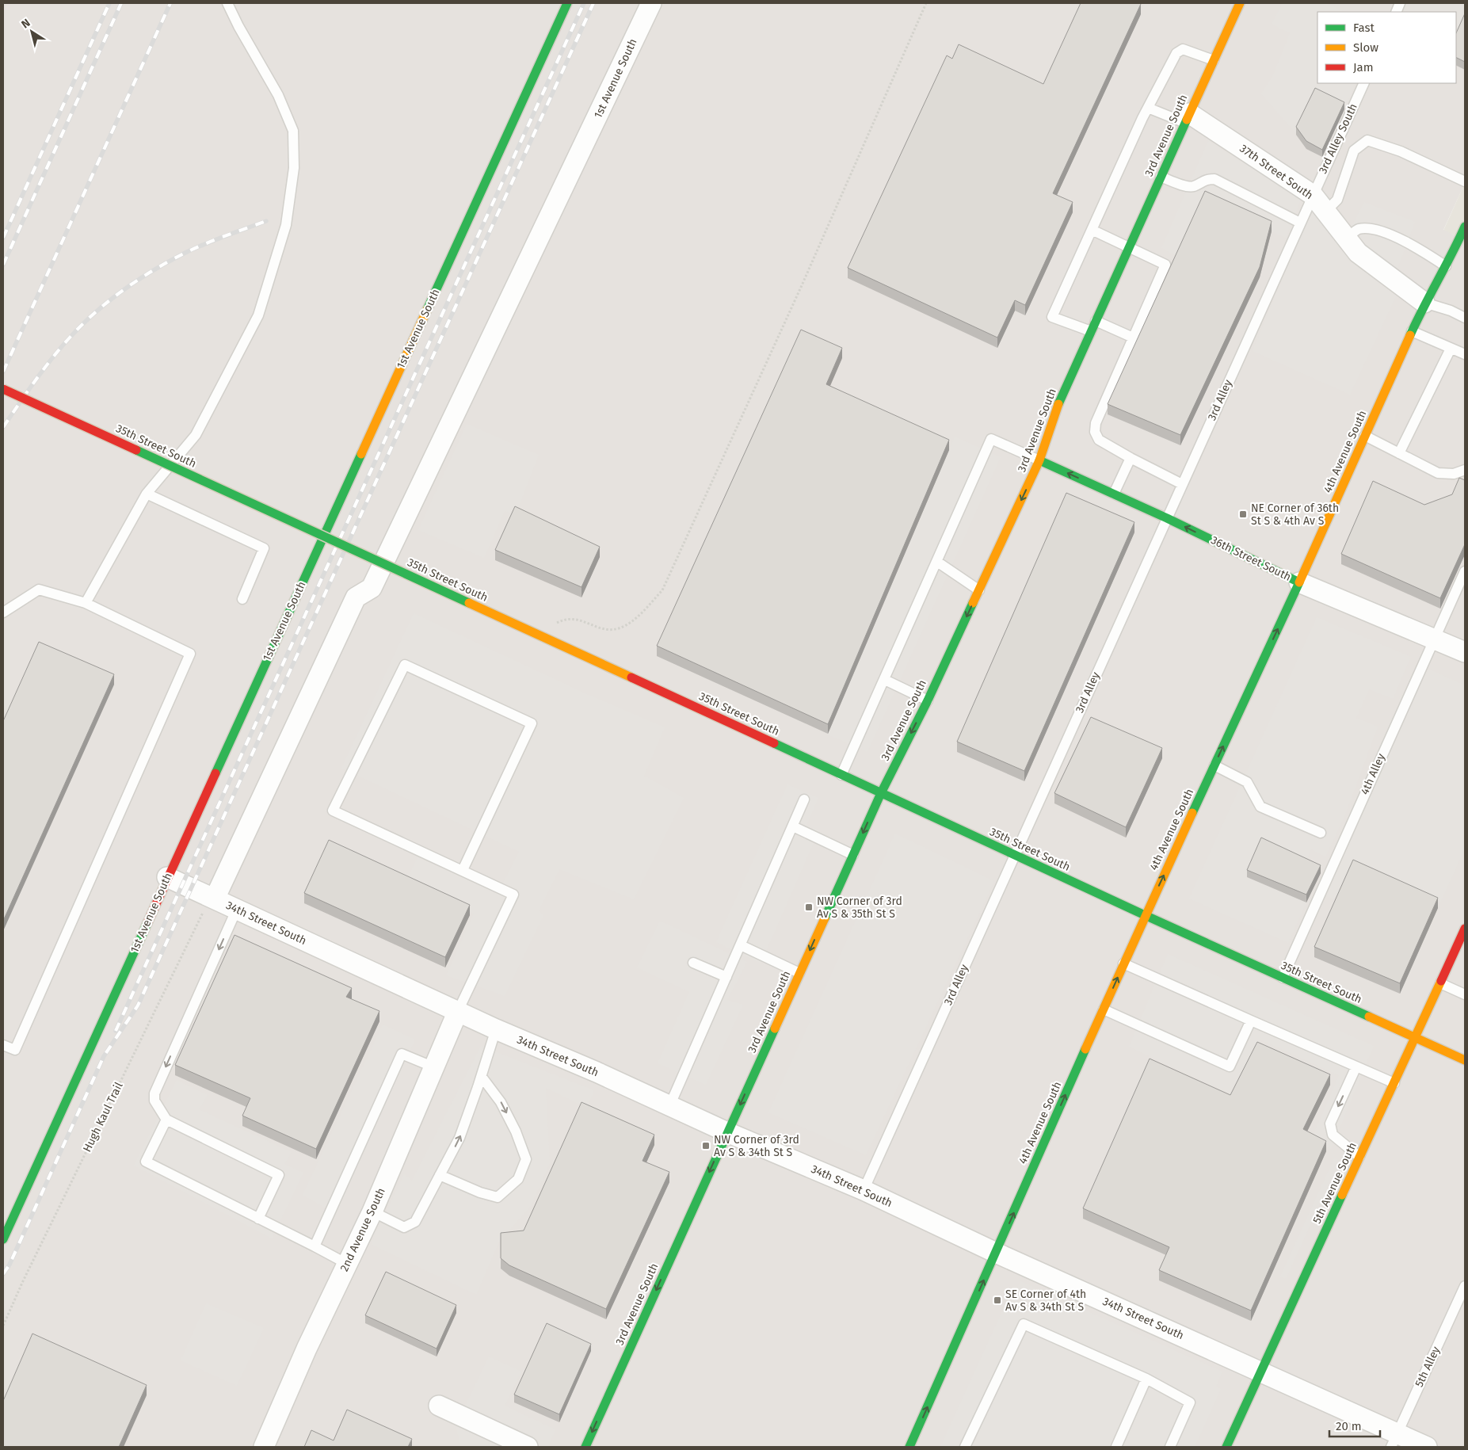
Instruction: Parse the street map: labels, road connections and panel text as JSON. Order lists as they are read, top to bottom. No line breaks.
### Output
{"streets":{"main road":["1st Avenue South","3rd Avenue South","35th Street South","4th Avenue South","36th Street South","5th Avenue South"],"street":["37th Street South","34th Street South","2nd Avenue South"],"lane":["3rd Alley South","3rd Alley","4th Alley","5th Alley"],"path":["Hugh Kaul Trail"]},"crossings":[["1st Avenue South","34th Street South"],["1st Avenue South","Hugh Kaul Trail"],["3rd Avenue South","37th Street South"],["3rd Avenue South","35th Street South"],["3rd Avenue South","36th Street South"],["3rd Avenue South","34th Street South"],["3rd Alley South","37th Street South"],["3rd Alley South","3rd Alley"],["37th Street South","3rd Alley"],["37th Street South","4th Avenue South"],["3rd Alley","35th Street South"],["3rd Alley","36th Street South"],["3rd Alley","34th Street South"],["35th Street South","4th Avenue South"],["35th Street South","4th Alley"],["35th Street South","5th Avenue South"],["4th Avenue South","36th Street South"],["4th Avenue South","34th Street South"],["36th Street South","4th Alley"],["34th Street South","Hugh Kaul Trail"],["34th Street South","5th Avenue South"],["34th Street South","2nd Avenue South"],["34th Street South","5th Alley"]],"one_way":["3rd Avenue South","4th Avenue South","36th Street South"],"places":{"transit":["NE Corner of 36th St S & 4th Av S","NW Corner of 3rd Av S & 35th St S","NW Corner of 3rd Av S & 34th St S","SE Corner of 4th Av S & 34th St S"]},"legend":["Fast","Slow","Jam"],"scale_bar":"20 m","north":"top left"}
